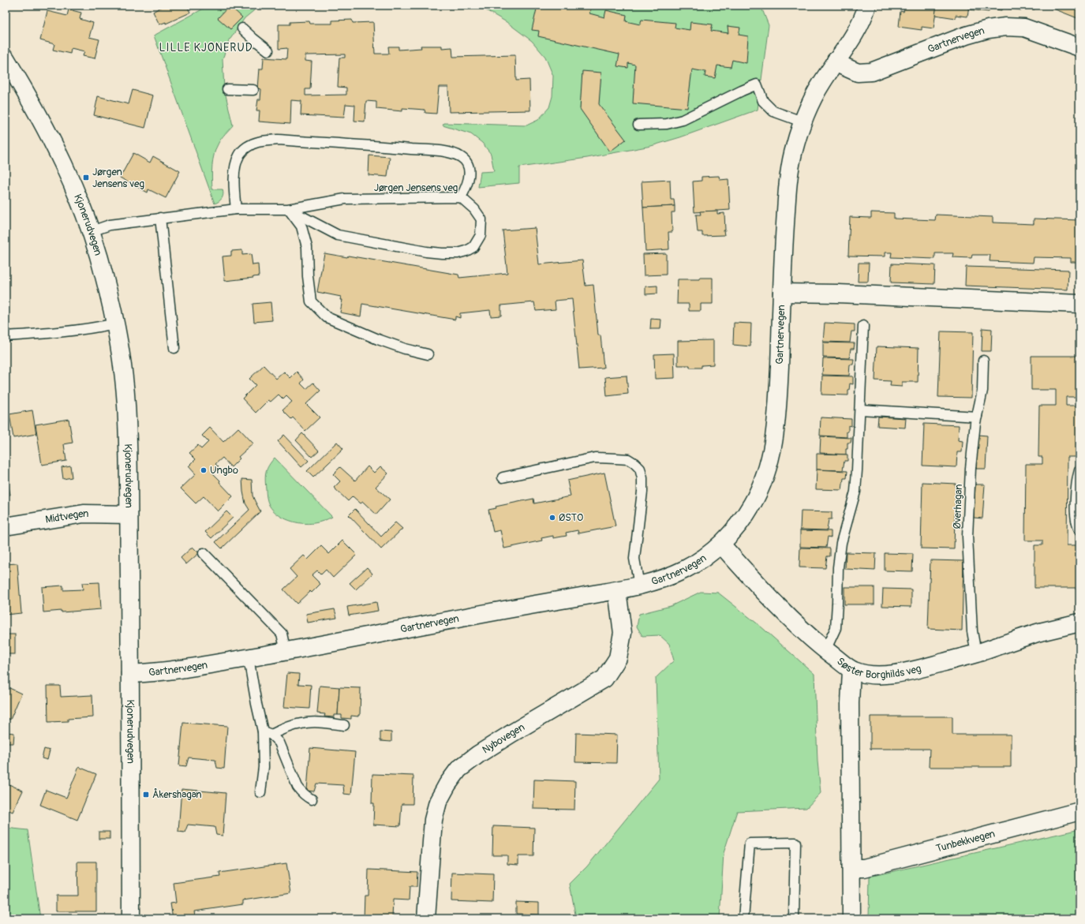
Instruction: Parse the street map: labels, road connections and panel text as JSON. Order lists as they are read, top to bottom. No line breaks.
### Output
{"streets":{"street":["Gartnervegen","Kjonerudvegen","Midtvegen","Søster Borghilds veg","Nybovegen","Tunbekkvegen"],"lane":["Jørgen Jensens veg","Øverhagan"]},"crossings":[["Gartnervegen","Kjonerudvegen"],["Gartnervegen","Søster Borghilds veg"],["Gartnervegen","Nybovegen"],["Jørgen Jensens veg","Kjonerudvegen"],["Kjonerudvegen","Midtvegen"],["Øverhagan","Søster Borghilds veg"]],"districts":["LILLE KJONERUD"],"places":{"transit":["Jørgen Jensens veg","Åkershagan"],"other":["Ungbo","ØSTO"]}}
